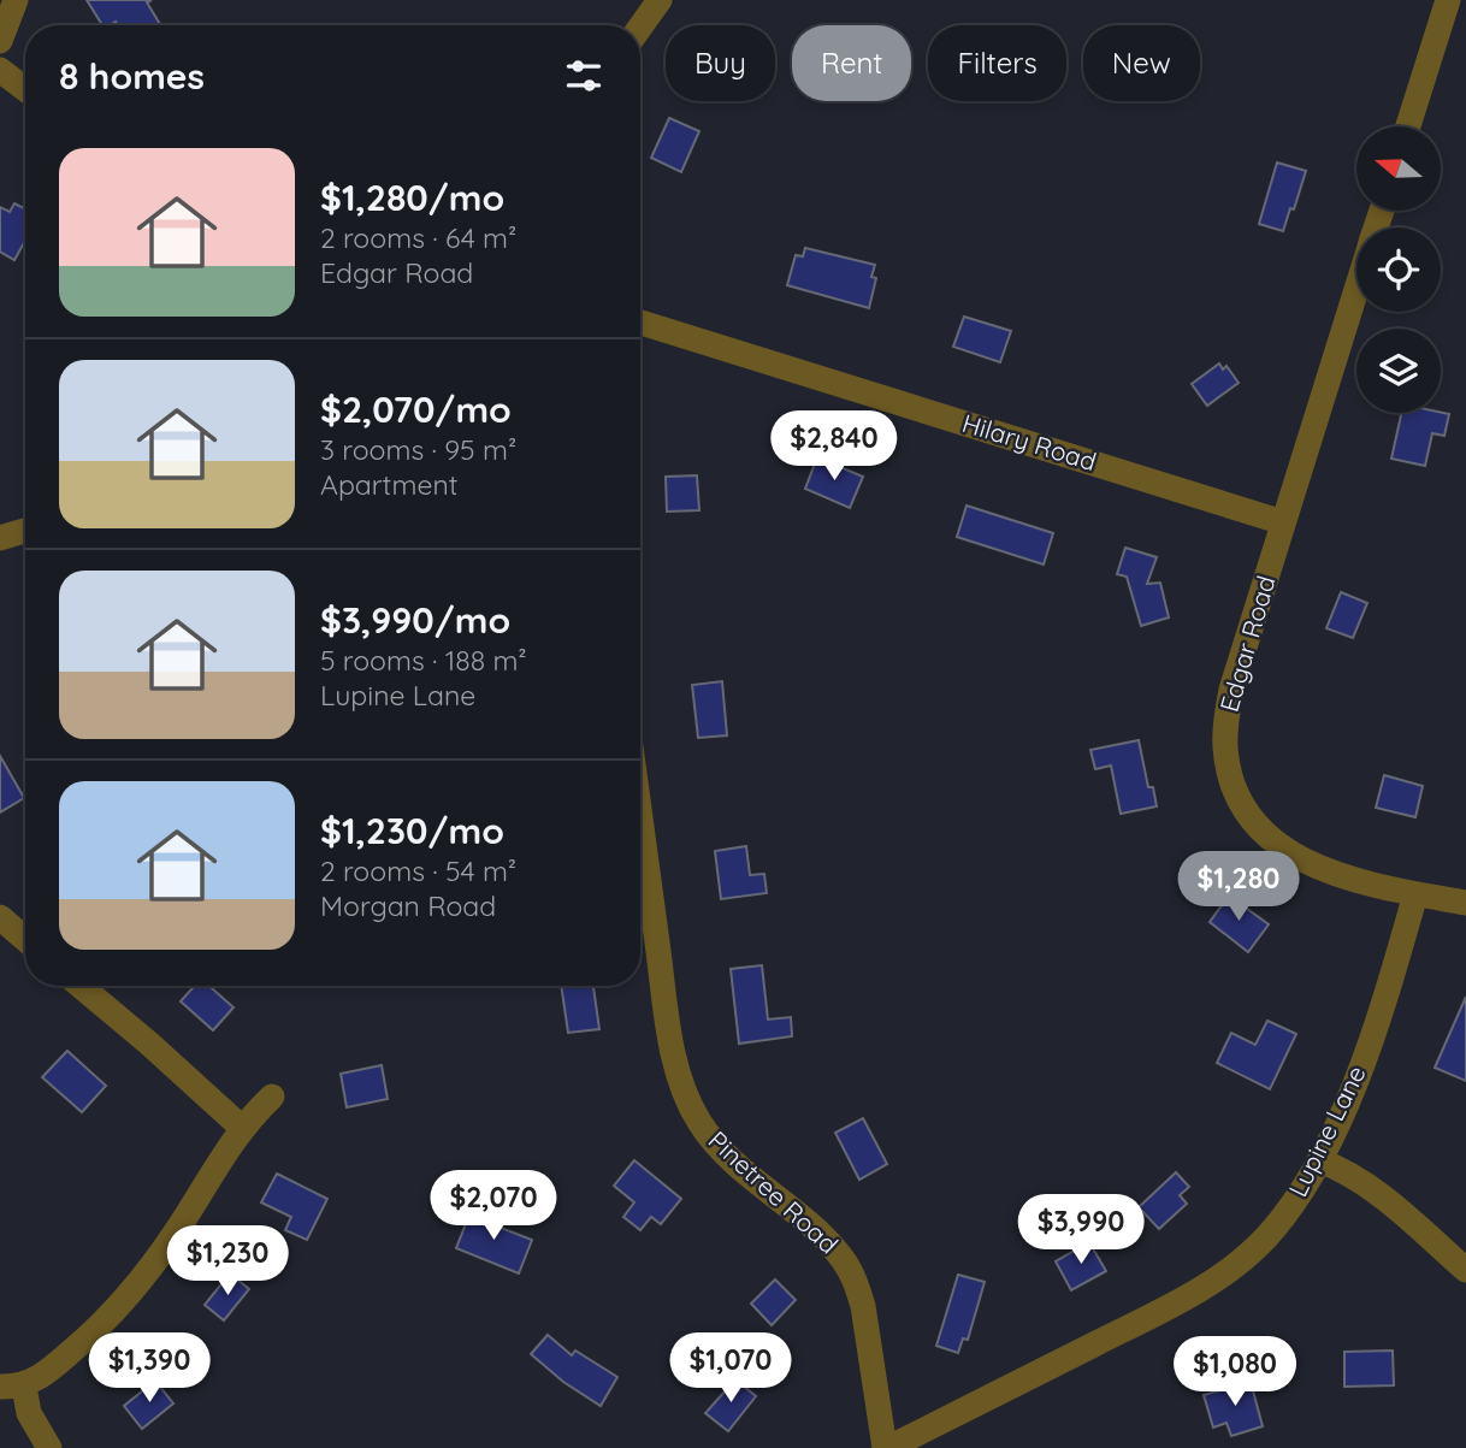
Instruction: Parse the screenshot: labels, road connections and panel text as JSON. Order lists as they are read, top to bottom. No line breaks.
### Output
{"streets":{"street":["Hilary Road","Edgar Road","Lupine Lane","Pinetree Road"]},"crossings":[["Hilary Road","Edgar Road"],["Edgar Road","Lupine Lane"],["Lupine Lane","Pinetree Road"]],"north":"left","page":{"chip":["Buy","Rent","Filters","New"],"heading":"8 homes","list":[{"name":"$1,280/mo","note":"2 rooms · 64 m² · Edgar Road"},{"name":"$2,070/mo","note":"3 rooms · 95 m² · Apartment"},{"name":"$3,990/mo","note":"5 rooms · 188 m² · Lupine Lane"},{"name":"$1,230/mo","note":"2 rooms · 54 m² · Morgan Road"}],"price":["$2,840","$1,280","$2,070","$3,990","$1,230","$1,390","$1,070","$1,080"]}}
